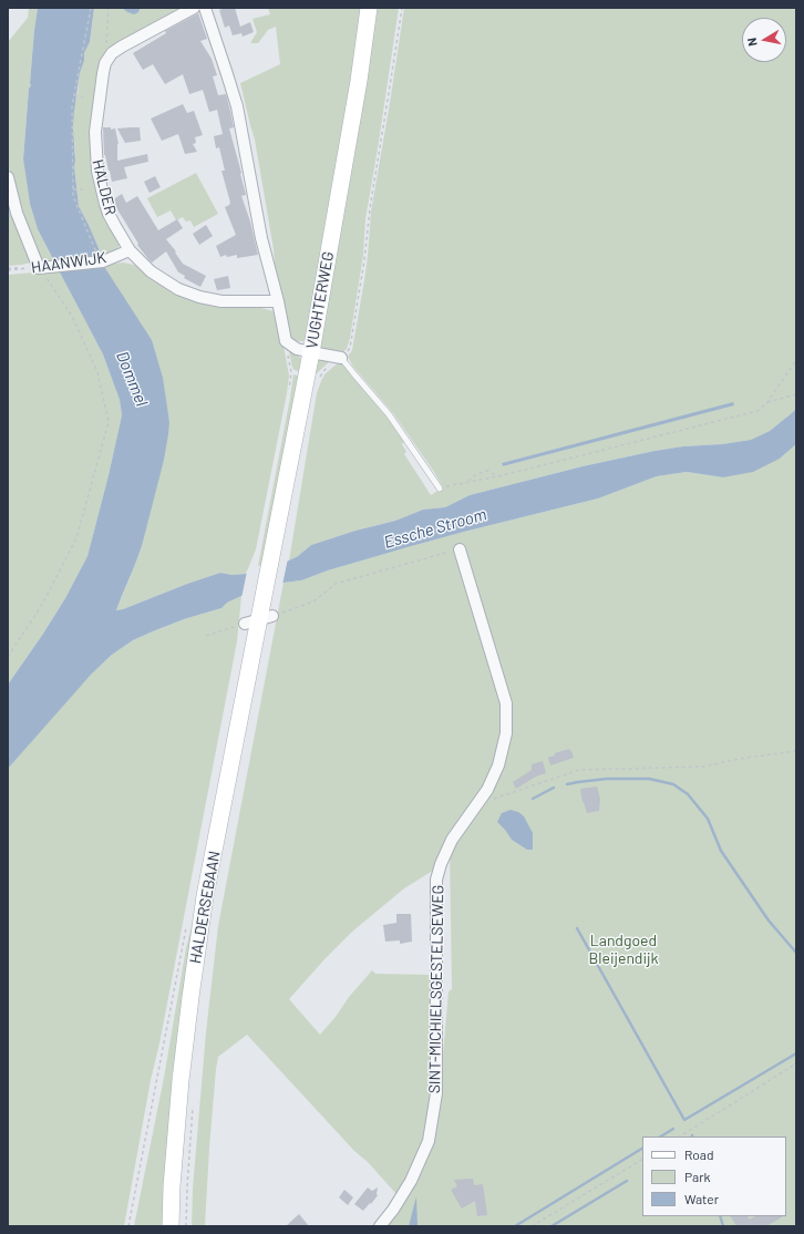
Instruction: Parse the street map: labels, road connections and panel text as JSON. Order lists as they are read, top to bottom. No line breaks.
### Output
{"streets":{"main road":["VUGHTERWEG","HALDERSEBAAN"],"street":["HALDER","HAANWIJK","SINT-MICHIELSGESTELSEWEG"]},"crossings":[["HALDER","HAANWIJK"],["VUGHTERWEG","HALDERSEBAAN"]],"water":["Dommel","Essche Stroom"],"parks":["Landgoed Bleijendijk"],"legend":["Road","Park","Water"],"north":"left"}
